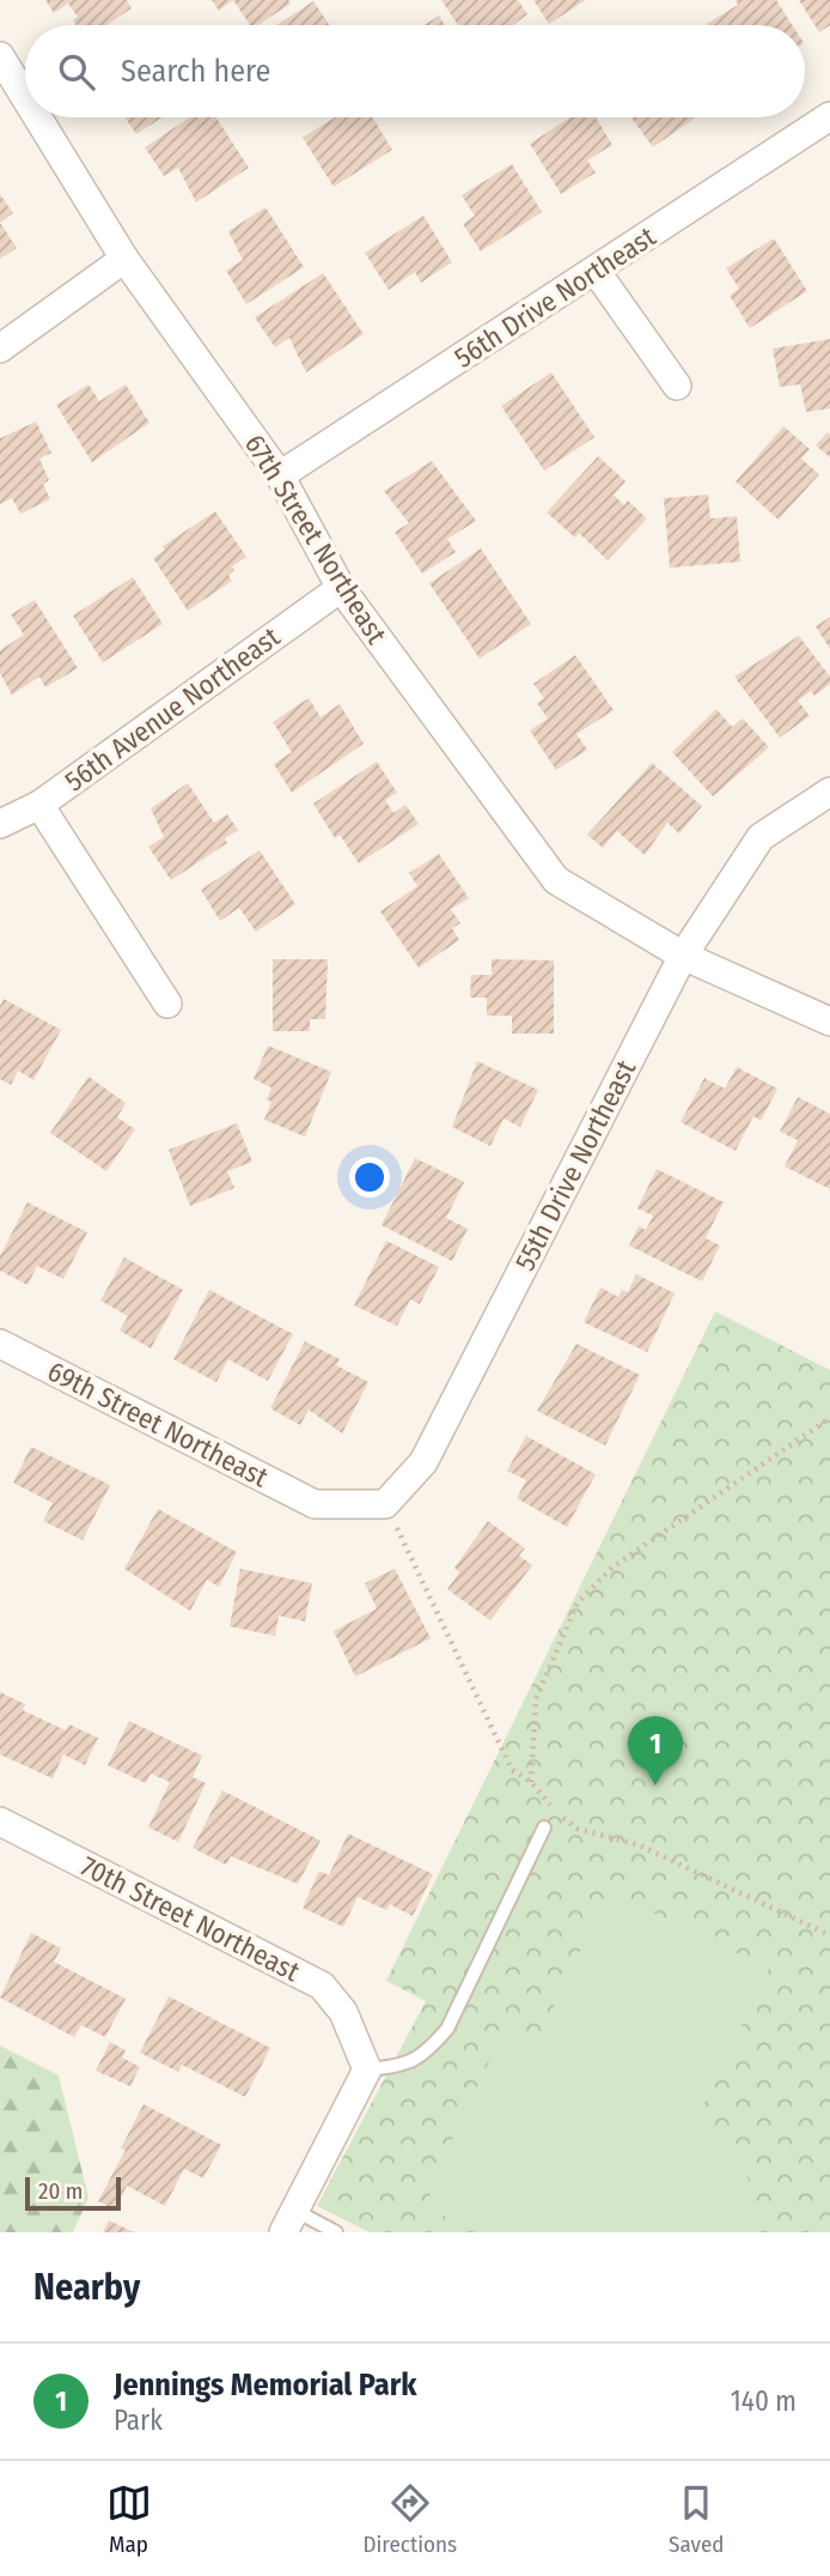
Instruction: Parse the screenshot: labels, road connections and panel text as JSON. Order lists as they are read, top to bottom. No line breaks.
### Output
{"streets":{"street":["56th Drive Northeast","67th Street Northeast","56th Avenue Northeast","55th Drive Northeast","69th Street Northeast","70th Street Northeast"]},"crossings":[["56th Drive Northeast","67th Street Northeast"],["67th Street Northeast","56th Avenue Northeast"],["67th Street Northeast","55th Drive Northeast"],["55th Drive Northeast","69th Street Northeast"]],"scale_bar":"20 m","page":{"search":"Search here","pins":"1","scale":"20 m","heading":"Nearby","list":[{"mark":"1","name":"Jennings Memorial Park","note":"Park","value":"140 m"}],"nav":["Map","Directions","Saved"]}}
